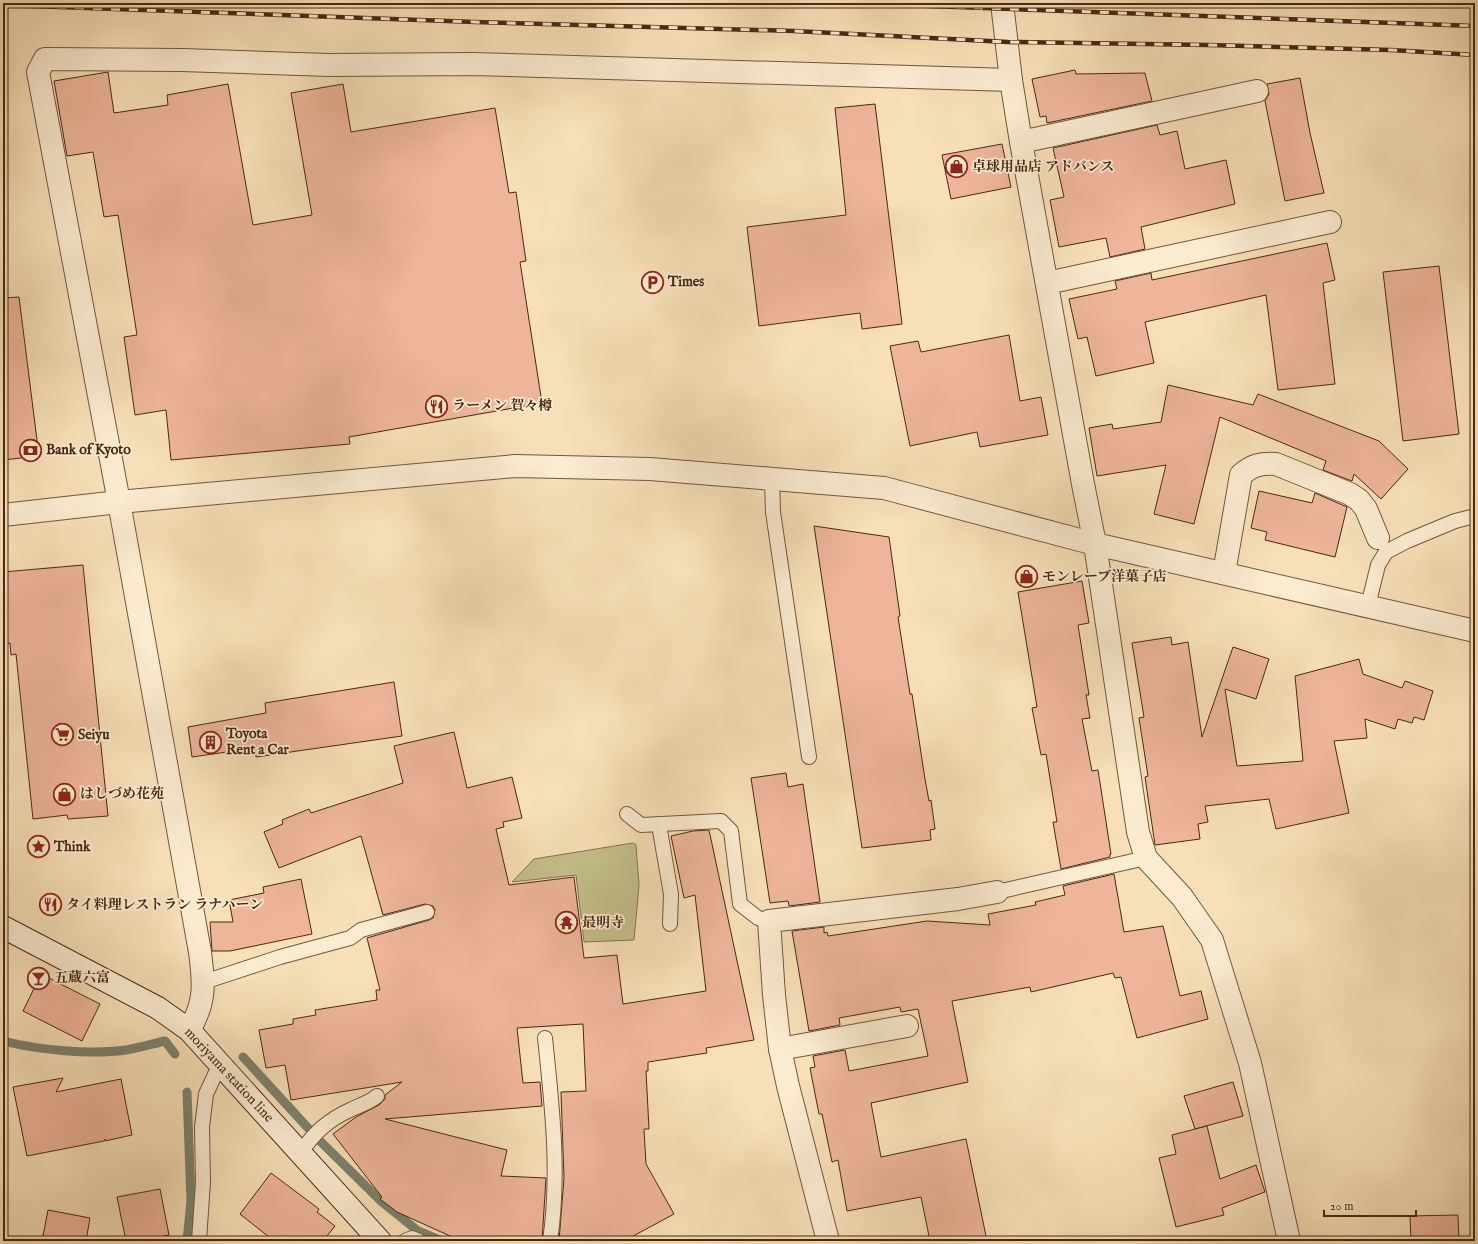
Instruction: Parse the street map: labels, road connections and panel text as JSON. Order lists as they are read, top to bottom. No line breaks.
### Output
{"streets":{"street":["moriyama station line"]},"places":{"shop":["卓球用品店 アドバンス","モンレーブ洋菓子店","はしづめ花苑"],"parking":["Times"],"restaurant":["ラーメン 賀々樽","タイ料理レストラン ラナハーン"],"bank":["Bank of Kyoto"],"supermarket":["Seiyu"],"building":["Toyota Rent a Car"],"place":["Think"],"temple":["最明寺"],"bar":["五蔵六富"]},"scale_bar":"20 m"}
